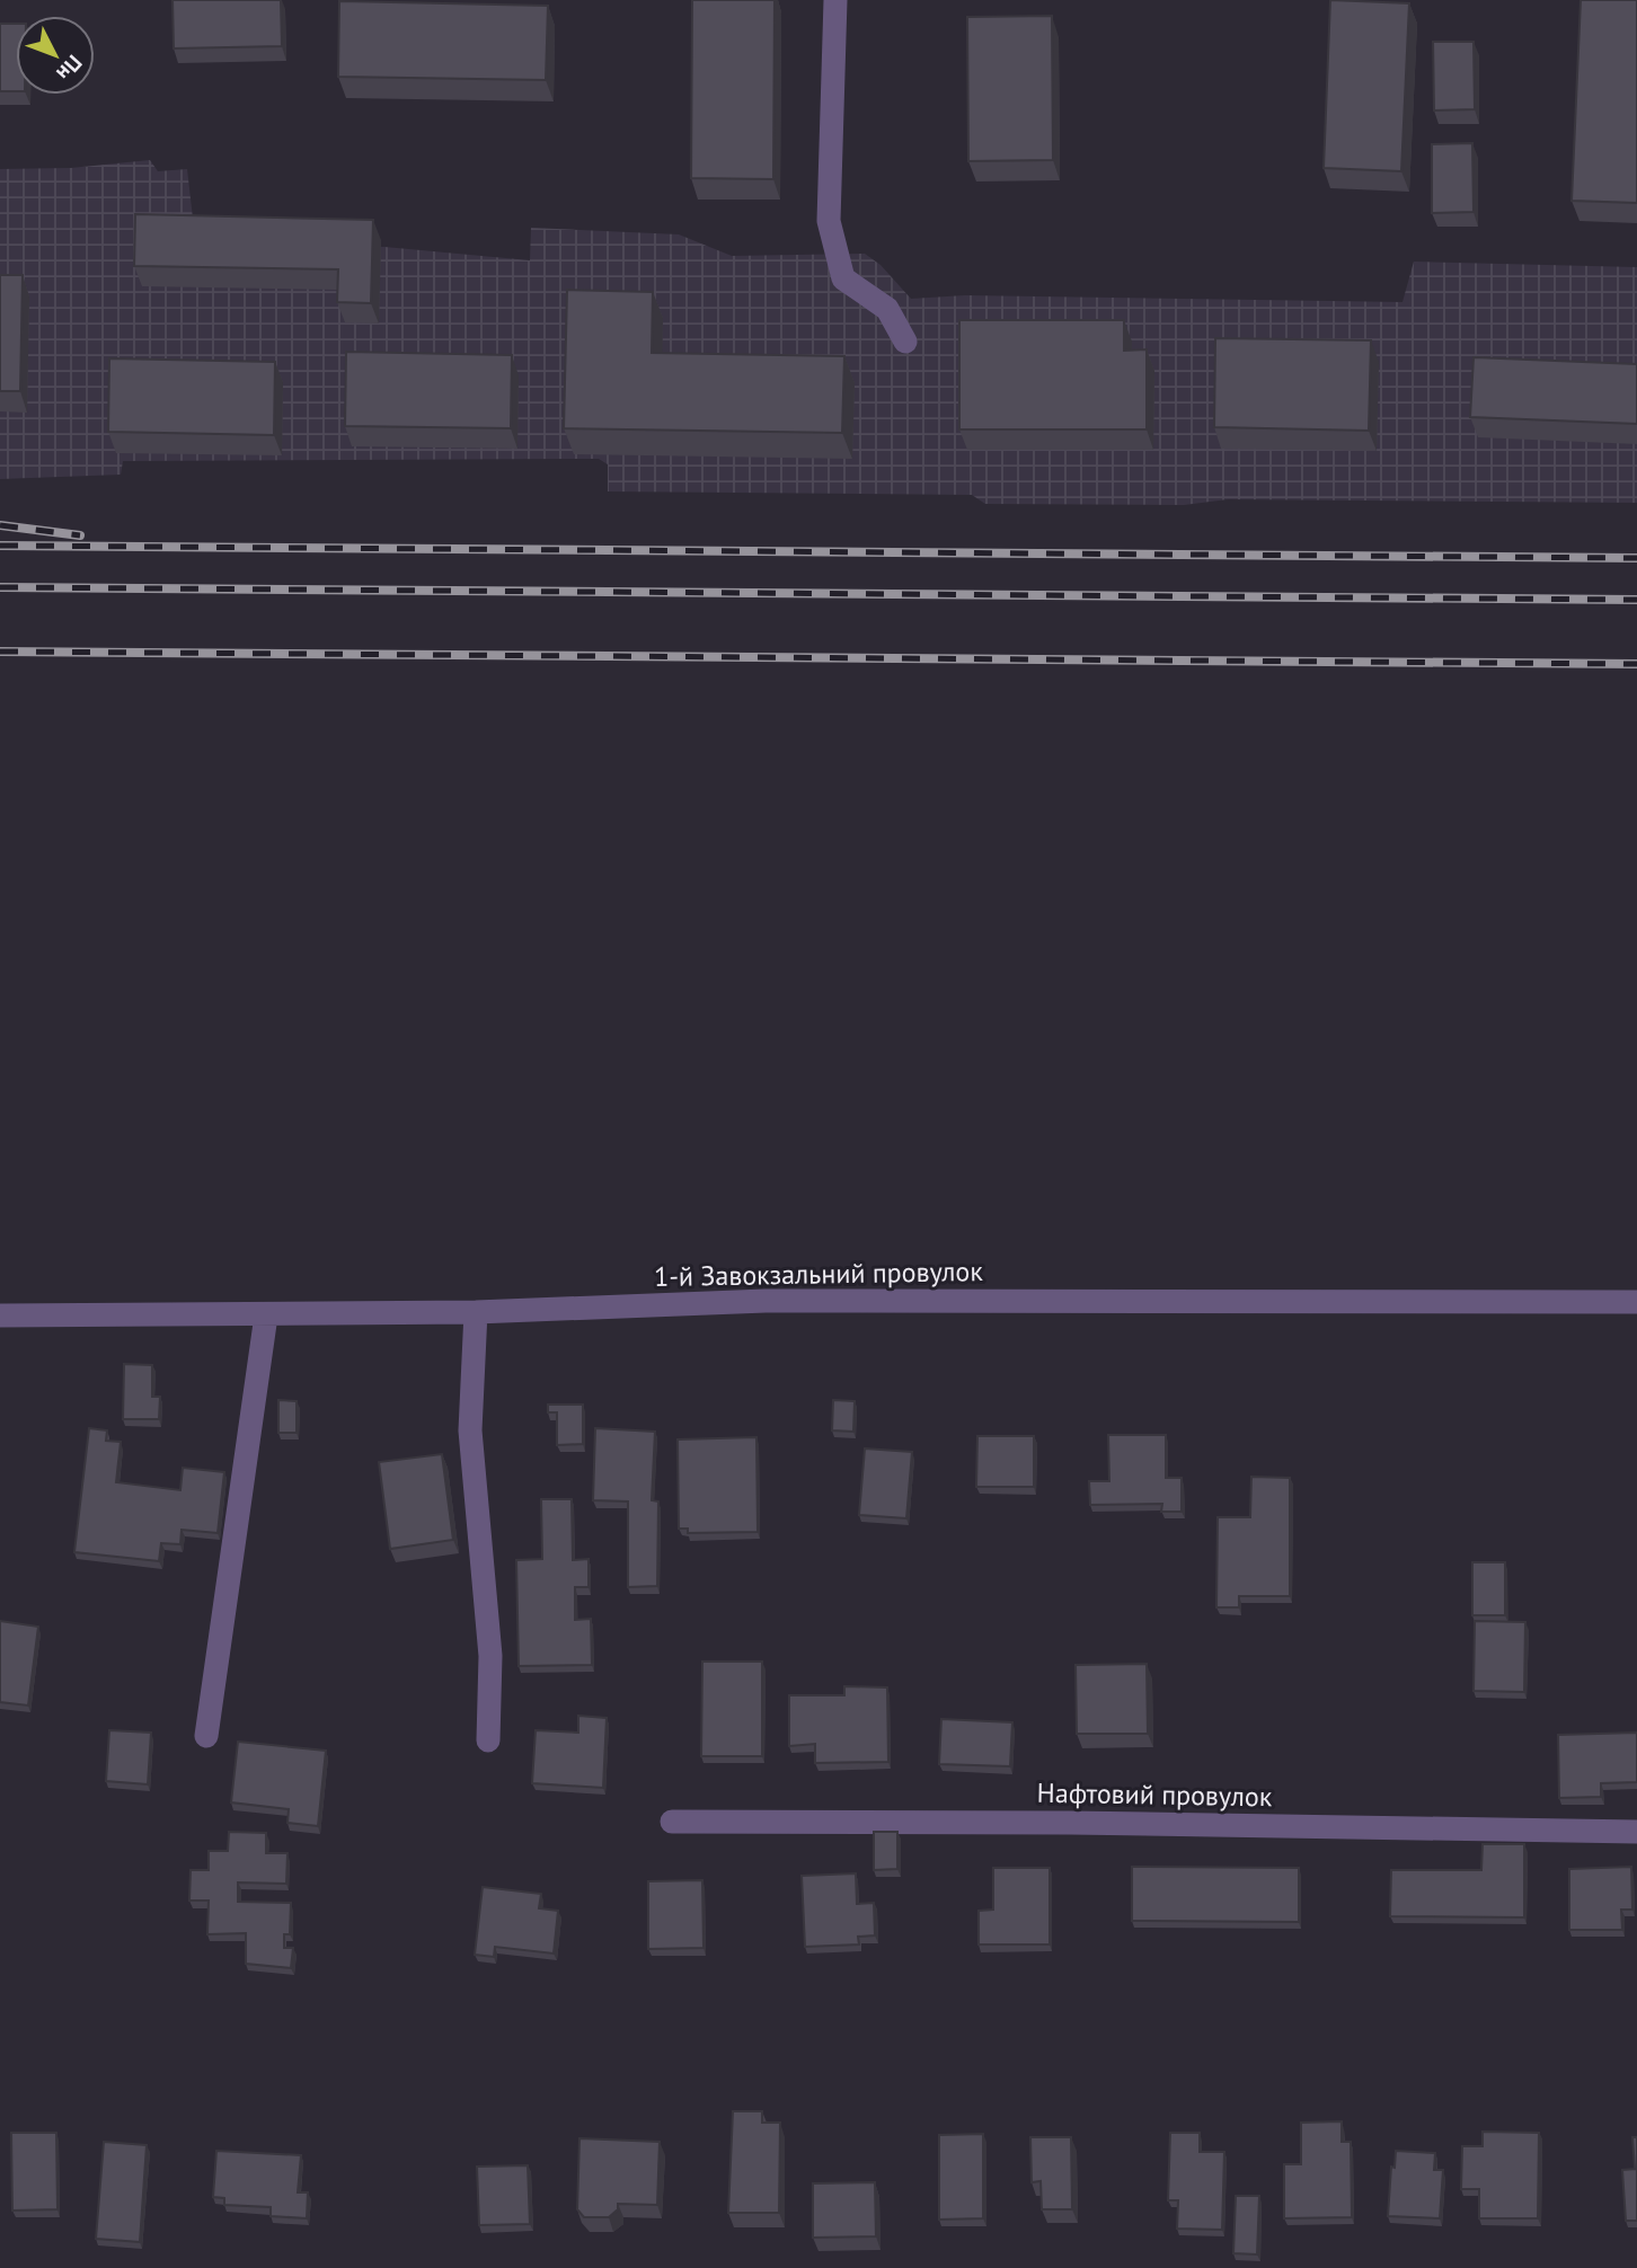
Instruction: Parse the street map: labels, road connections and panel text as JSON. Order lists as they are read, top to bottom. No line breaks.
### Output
{"streets":{"street":["1-й Завокзальний провулок","Нафтовий провулок"]},"north":"bottom right"}
